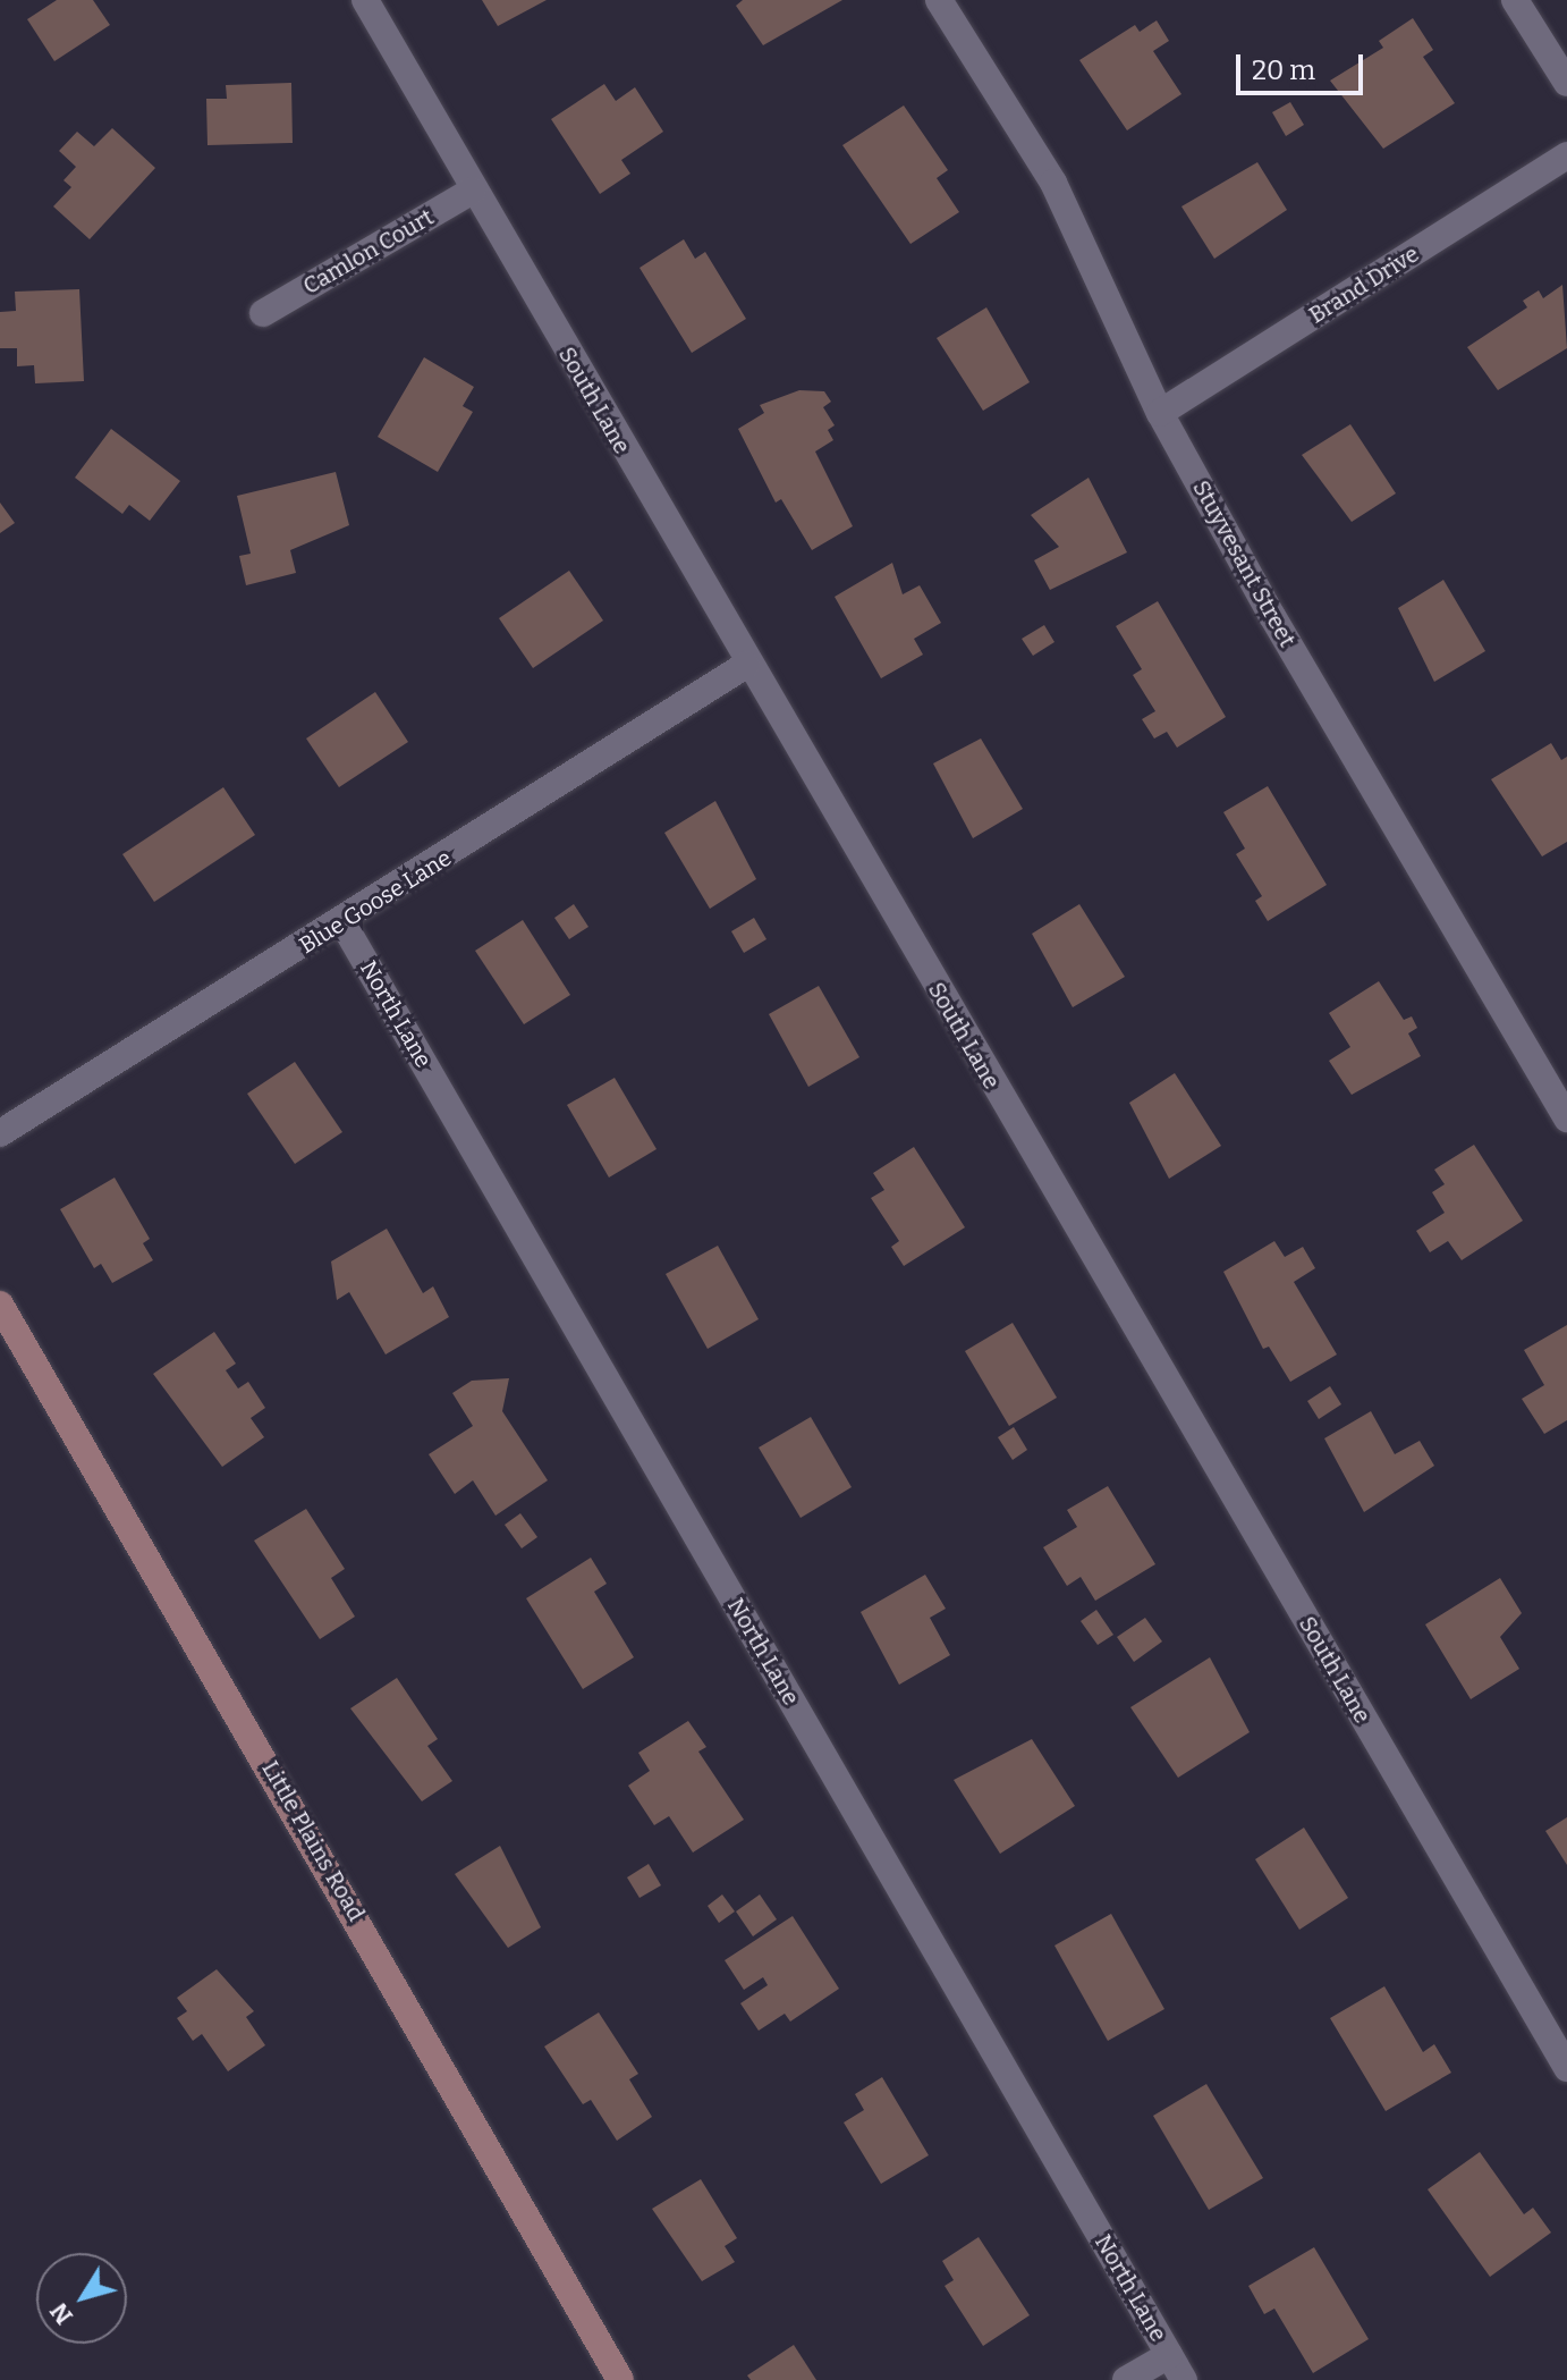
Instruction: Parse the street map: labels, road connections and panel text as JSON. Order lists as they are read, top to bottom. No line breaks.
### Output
{"streets":{"street":["Camlon Court","Brand Drive","South Lane","Stuyvesant Street","Blue Goose Lane","North Lane","Little Plains Road"]},"crossings":[["Camlon Court","South Lane"],["Brand Drive","Stuyvesant Street"],["South Lane","Blue Goose Lane"],["Blue Goose Lane","North Lane"]],"scale_bar":"20 m","north":"bottom left"}
